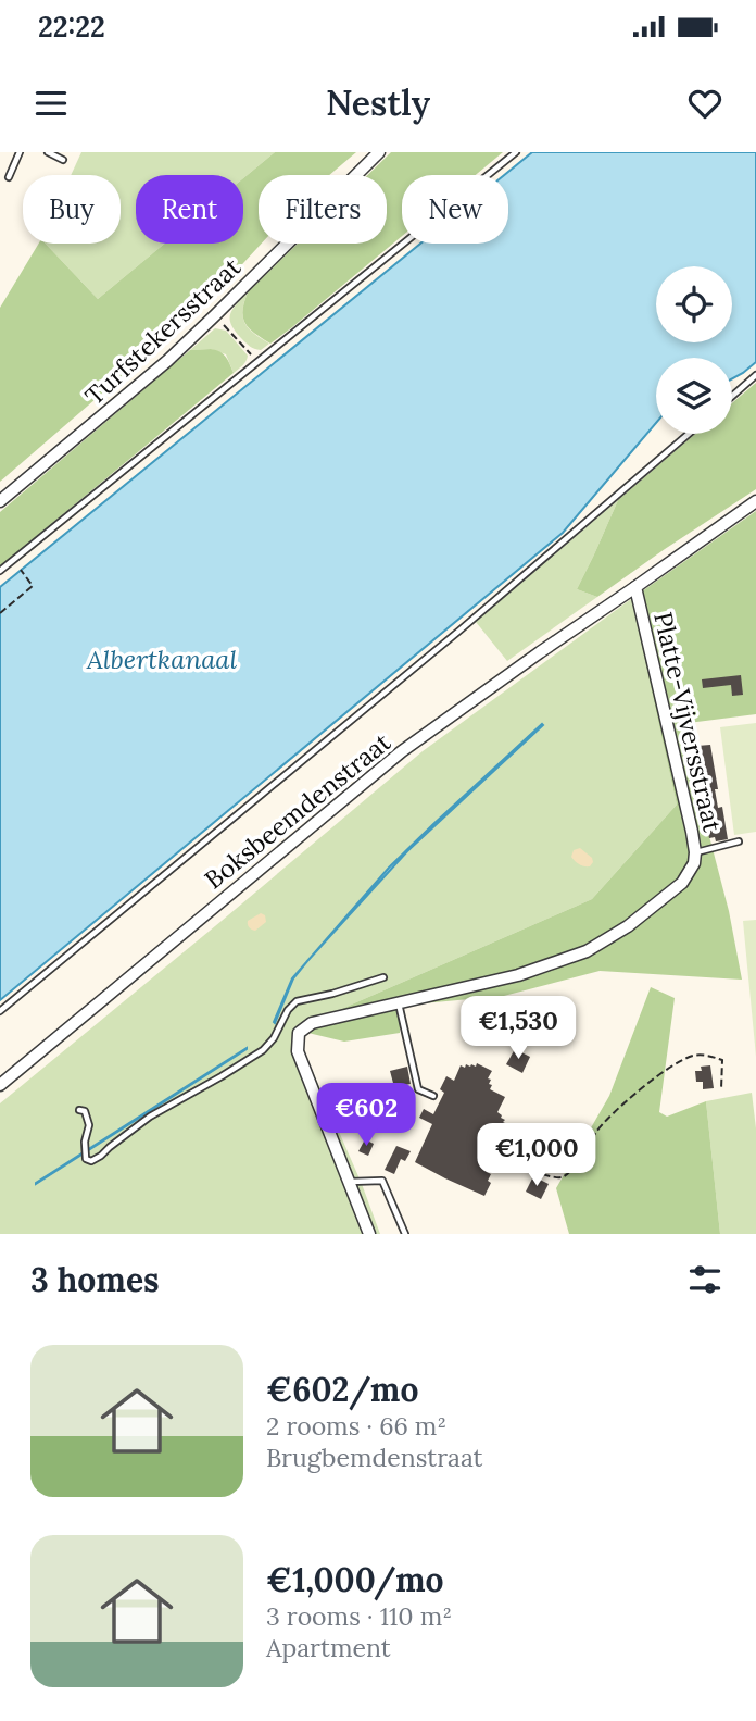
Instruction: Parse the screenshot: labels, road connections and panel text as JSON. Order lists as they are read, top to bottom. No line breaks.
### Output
{"streets":{"street":["Turfstekersstraat","Platte-Vijversstraat","Boksbeemdenstraat"]},"crossings":[["Platte-Vijversstraat","Boksbeemdenstraat"]],"water":["Albertkanaal"],"page":{"status":"22:22","header":"Nestly","chip":["Buy","Rent","Filters","New"],"price":["€1,530","€602","€1,000"],"heading":"3 homes","list":[{"name":"€602/mo","note":"2 rooms · 66 m² · Brugbemdenstraat"},{"name":"€1,000/mo","note":"3 rooms · 110 m² · Apartment"}]}}
